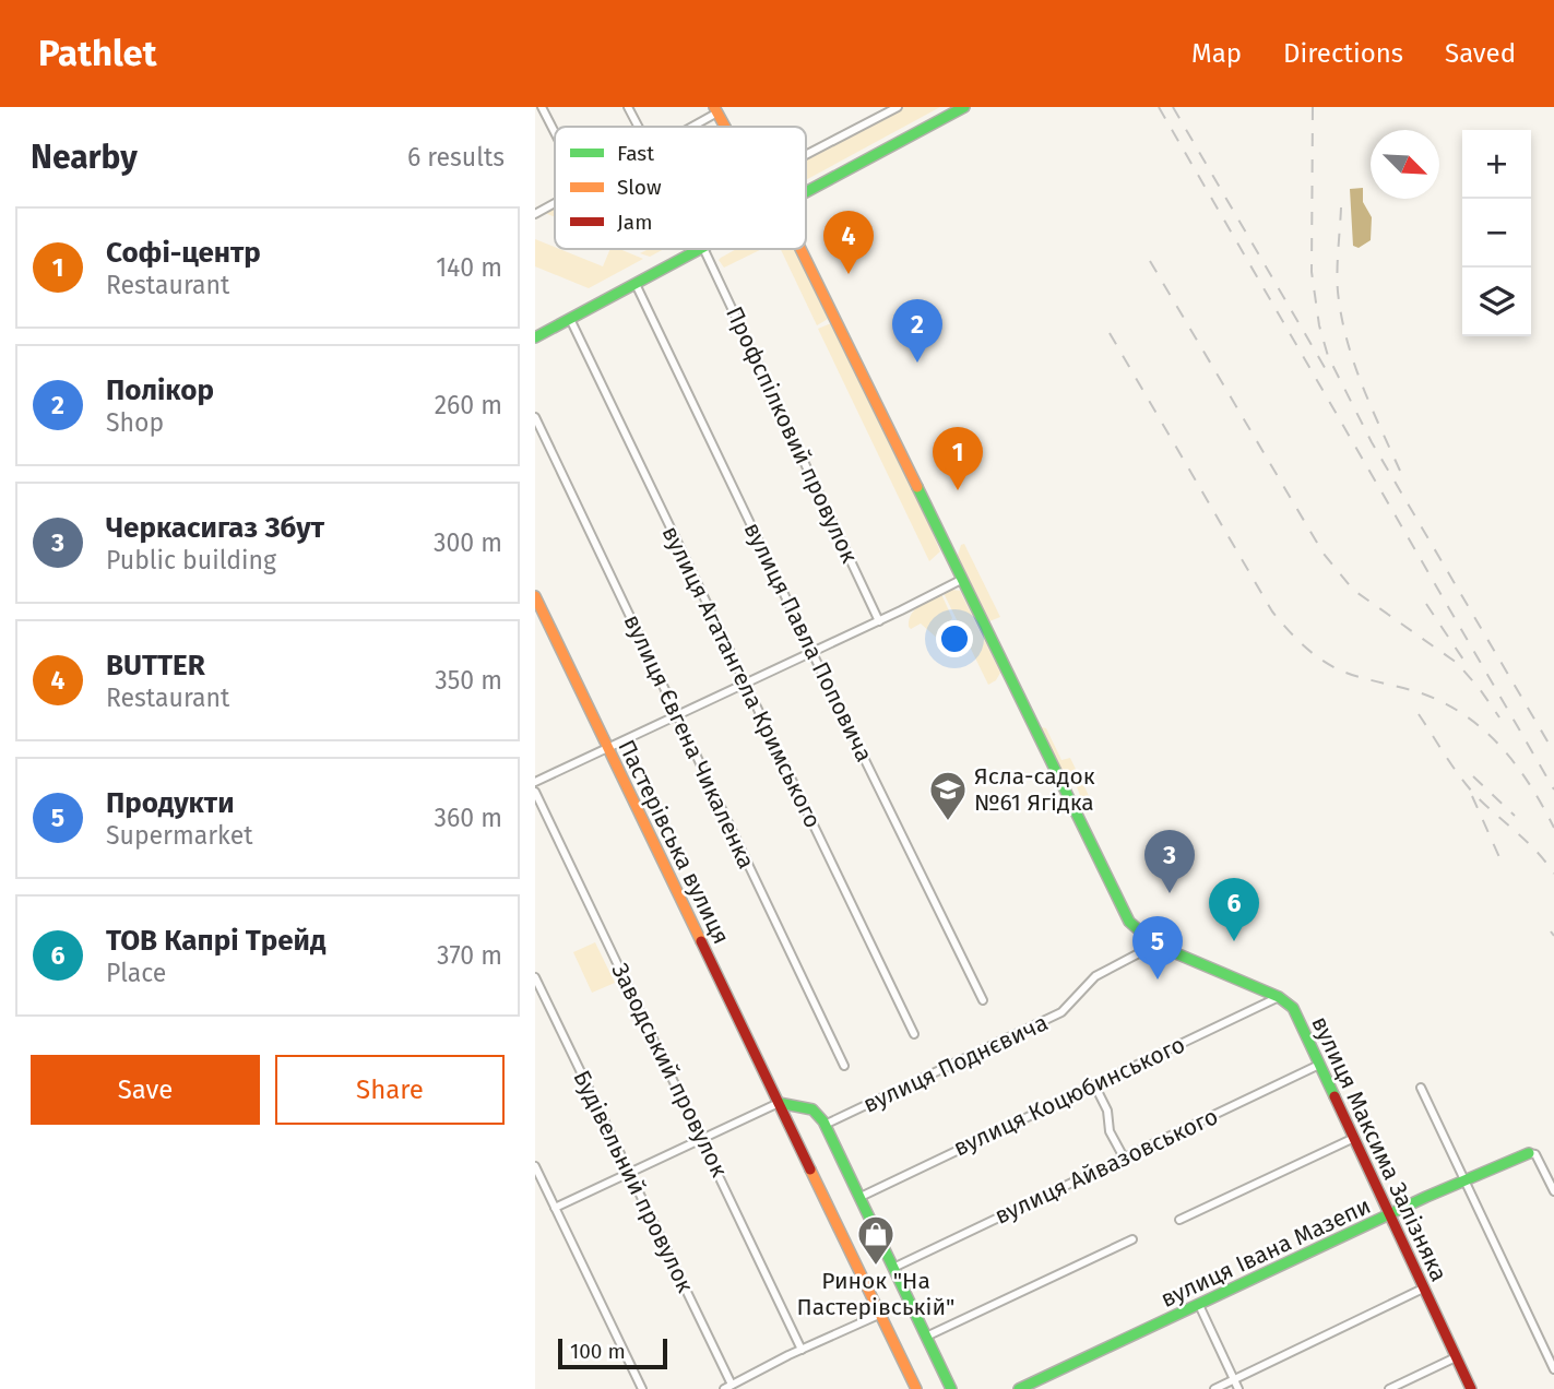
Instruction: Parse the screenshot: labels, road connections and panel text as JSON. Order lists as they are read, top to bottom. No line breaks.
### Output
{"streets":{"main road":["Пастерівська вулиця","вулиця Максима Залізняка","вулиця Івана Мазепи"],"street":["Профспілковий провулок","вулиця Павла Поповича","вулиця Агатангела Кримського","вулиця Євгена Чикаленка","вулиця Поднєвича","Заводський провулок","вулиця Коцюбинського","вулиця Айвазовського","Будівельний провулок"]},"crossings":[["вулиця Коцюбинського","вулиця Максима Залізняка"],["вулиця Максима Залізняка","вулиця Айвазовського"],["вулиця Максима Залізняка","вулиця Івана Мазепи"]],"places":{"school or university":["Ясла-садок №61 Ягідка"],"shop":["Ринок \"На Пастерівській\""]},"legend":["Fast","Slow","Jam"],"scale_bar":"100 m","north":"bottom right","page":{"header":"Pathlet","nav":["Map","Directions","Saved"],"heading":["Nearby","6 results"],"map_buttons":["+","−"],"list":[{"mark":"1","name":"Софі-центр","note":"Restaurant","value":"140 m"},{"mark":"2","name":"Полікор","note":"Shop","value":"260 m"},{"mark":"3","name":"Черкасигаз Збут","note":"Public building","value":"300 m"},{"mark":"4","name":"BUTTER","note":"Restaurant","value":"350 m"},{"mark":"5","name":"Продукти","note":"Supermarket","value":"360 m"},{"mark":"6","name":"ТОВ Капрі Трейд","note":"Place","value":"370 m"}],"pins":["4","2","1","3","6","5"],"buttons":["Save","Share"],"scale":"100 m"}}
